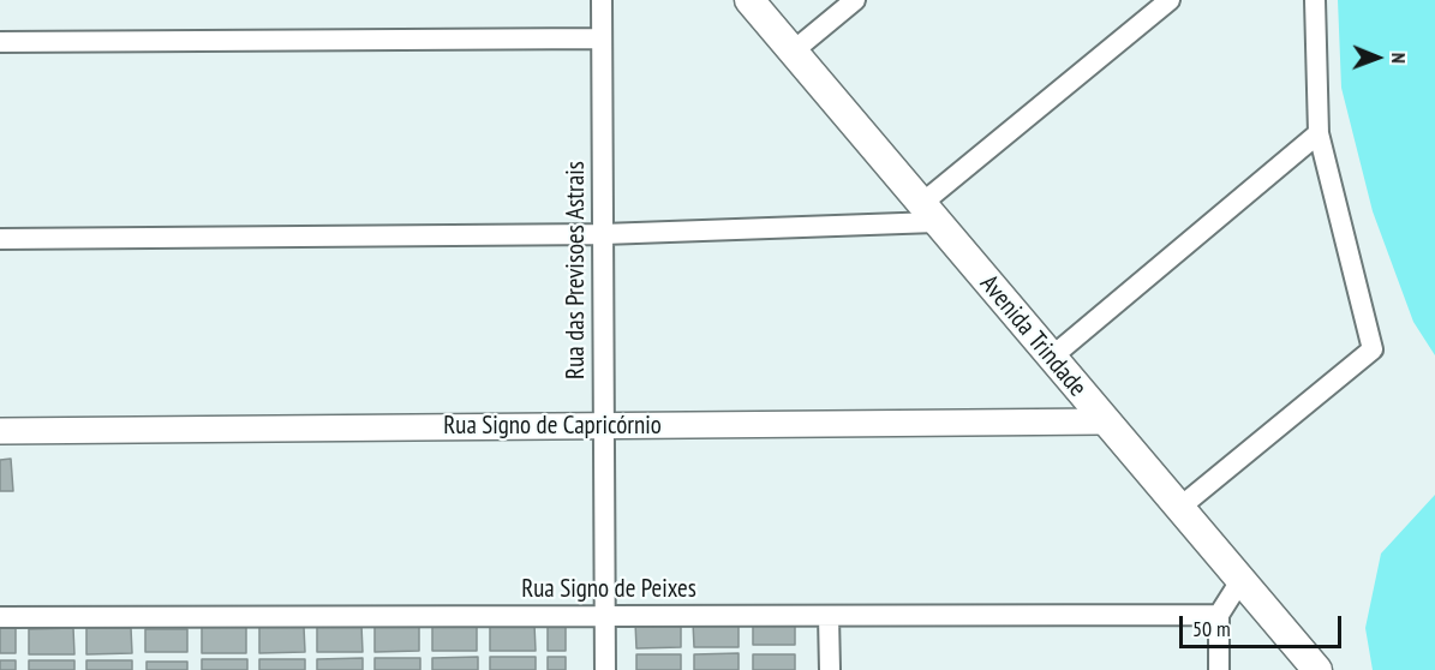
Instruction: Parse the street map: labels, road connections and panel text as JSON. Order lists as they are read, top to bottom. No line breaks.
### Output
{"streets":{"main road":["Avenida Trindade"],"street":["Rua das Previsoes Astrais","Rua Signo de Capricórnio","Rua Signo de Peixes"]},"crossings":[["Rua das Previsoes Astrais","Rua Signo de Capricórnio"],["Rua das Previsoes Astrais","Rua Signo de Peixes"],["Avenida Trindade","Rua Signo de Capricórnio"]],"scale_bar":"50 m","north":"right"}
